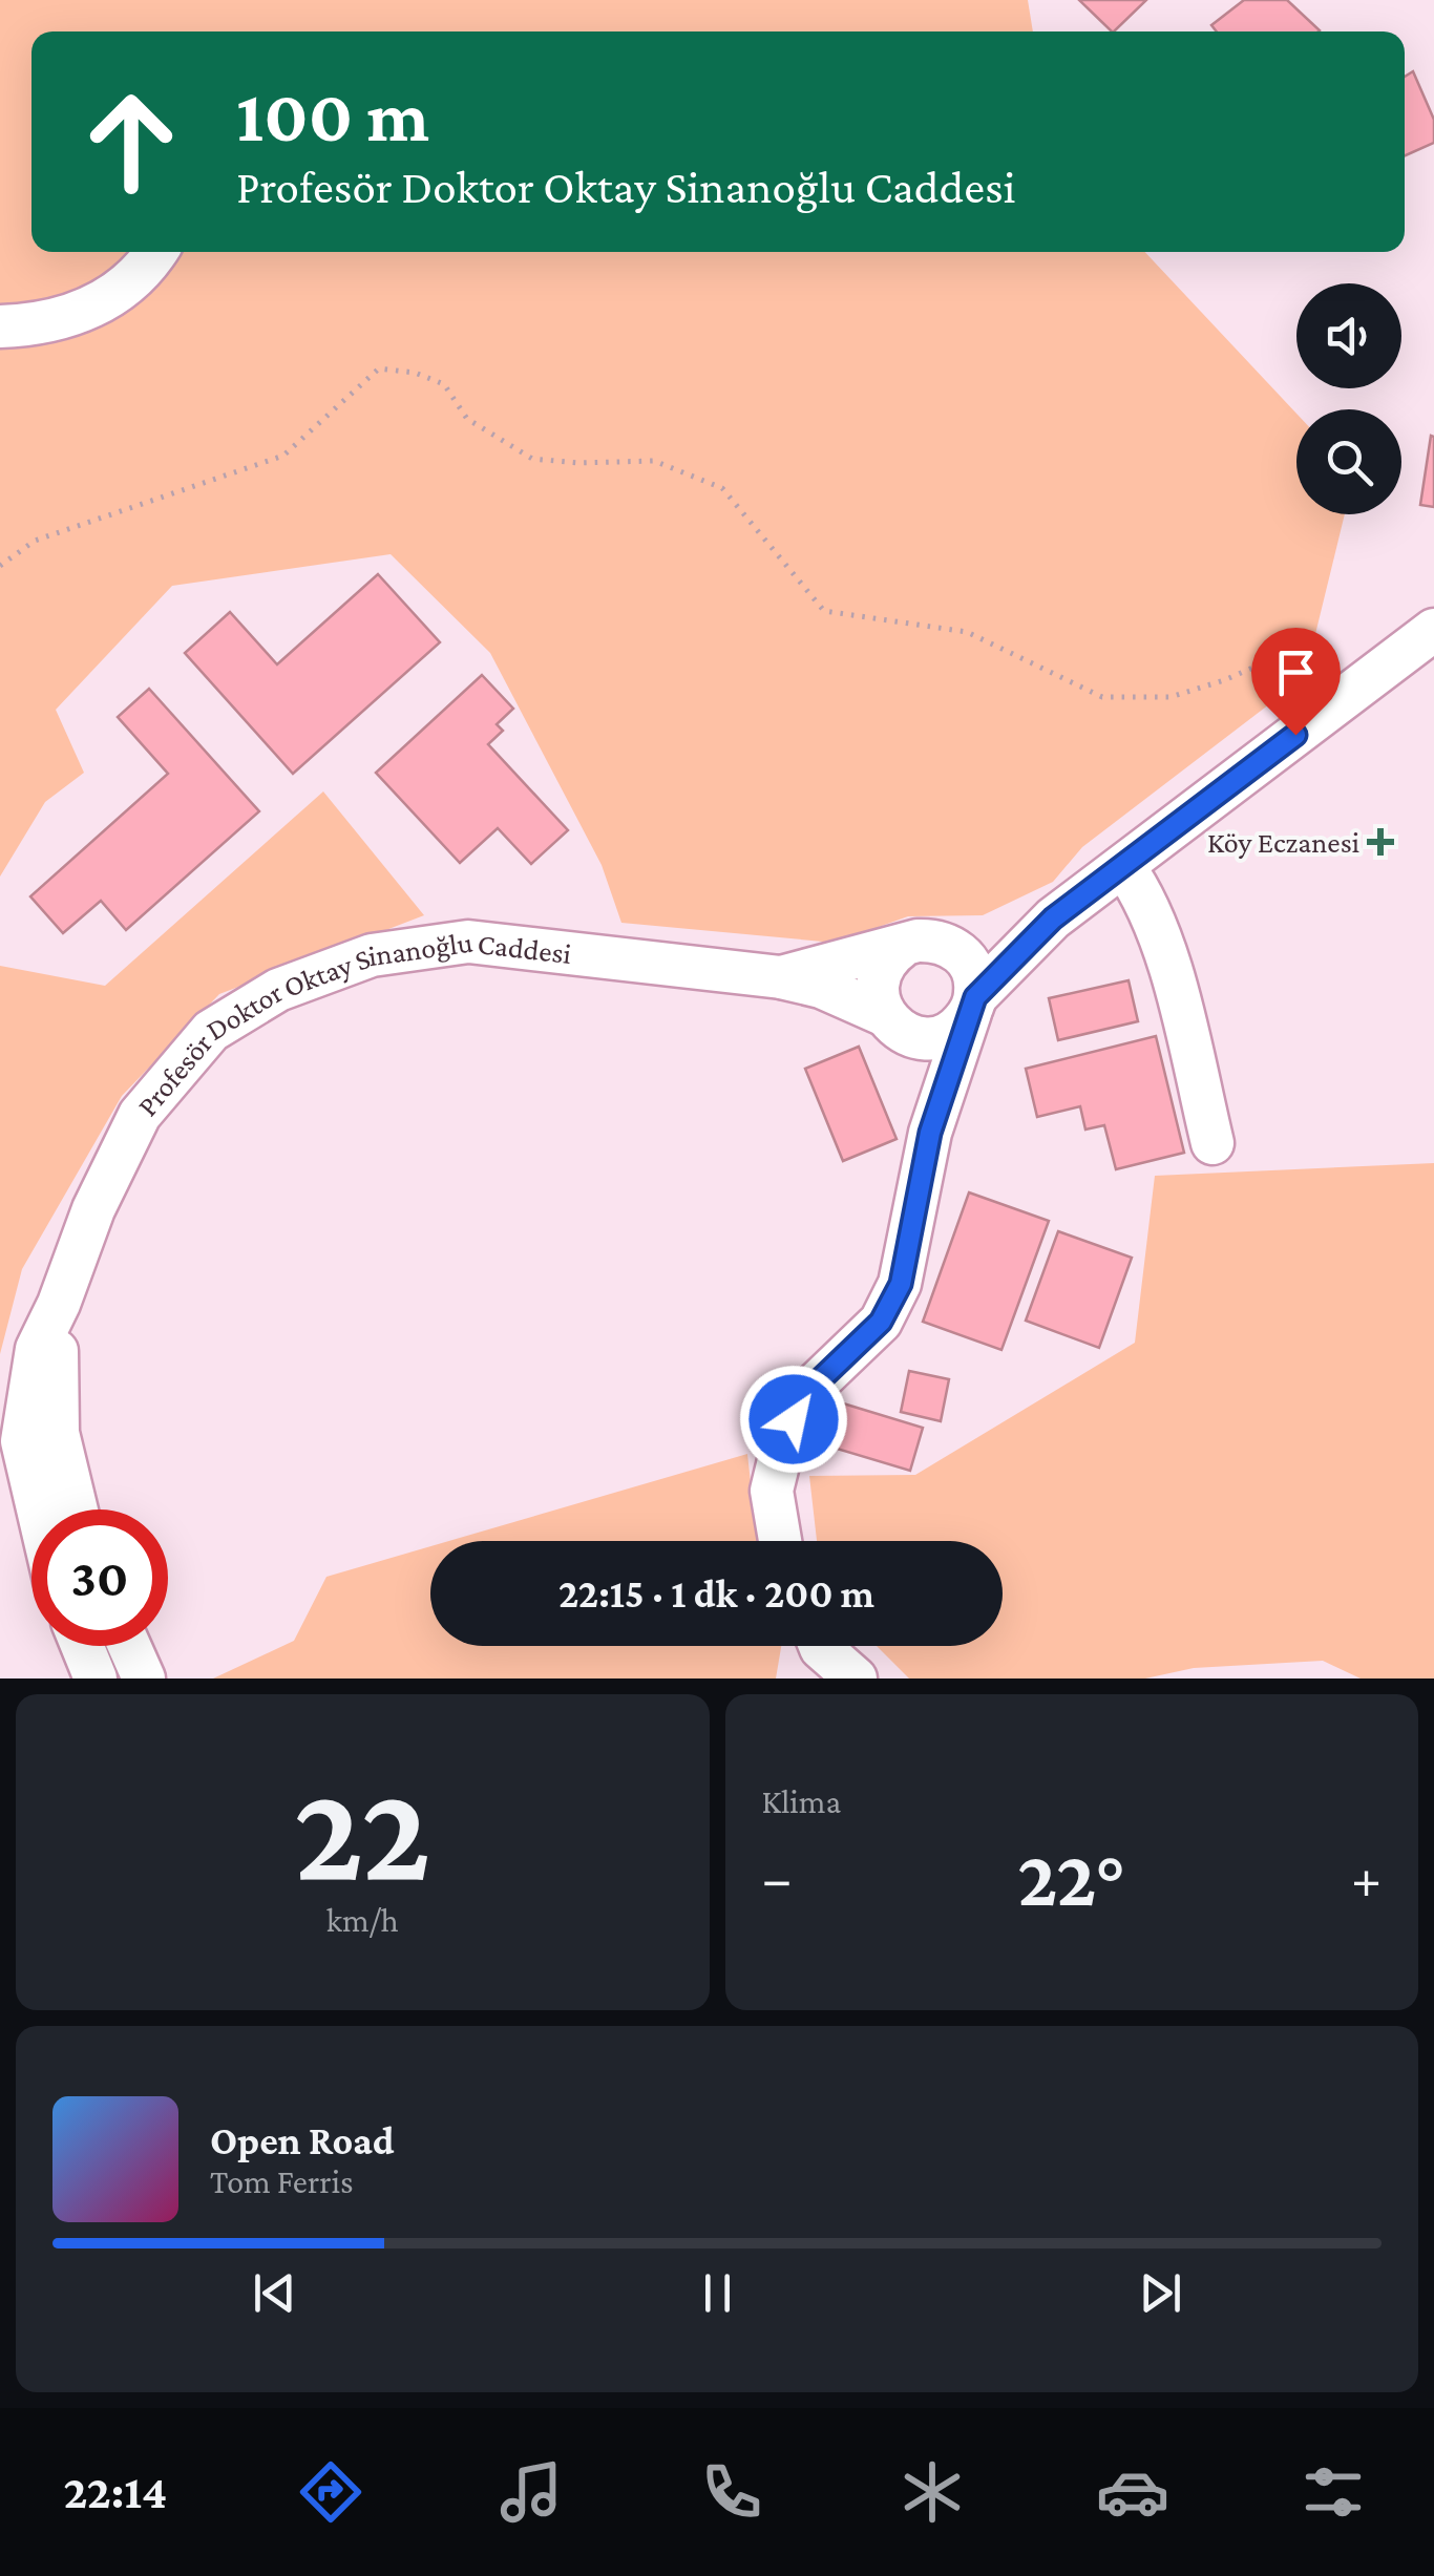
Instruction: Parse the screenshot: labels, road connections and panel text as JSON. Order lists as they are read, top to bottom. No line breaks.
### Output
{"streets":{"street":["Profesör Doktor Oktay Sinanoğlu Caddesi"]},"places":{"health":["Köy Eczanesi"]},"page":{"turn":["100 m","Profesör Doktor Oktay Sinanoğlu Caddesi"],"limit":"30","trip":"22:15 · 1 dk · 200 m","tile":[["22","km/h"],"Klima"],"heat":["−","22°","+"],"song":["Open Road","Tom Ferris"],"tabs":"22:14"}}
